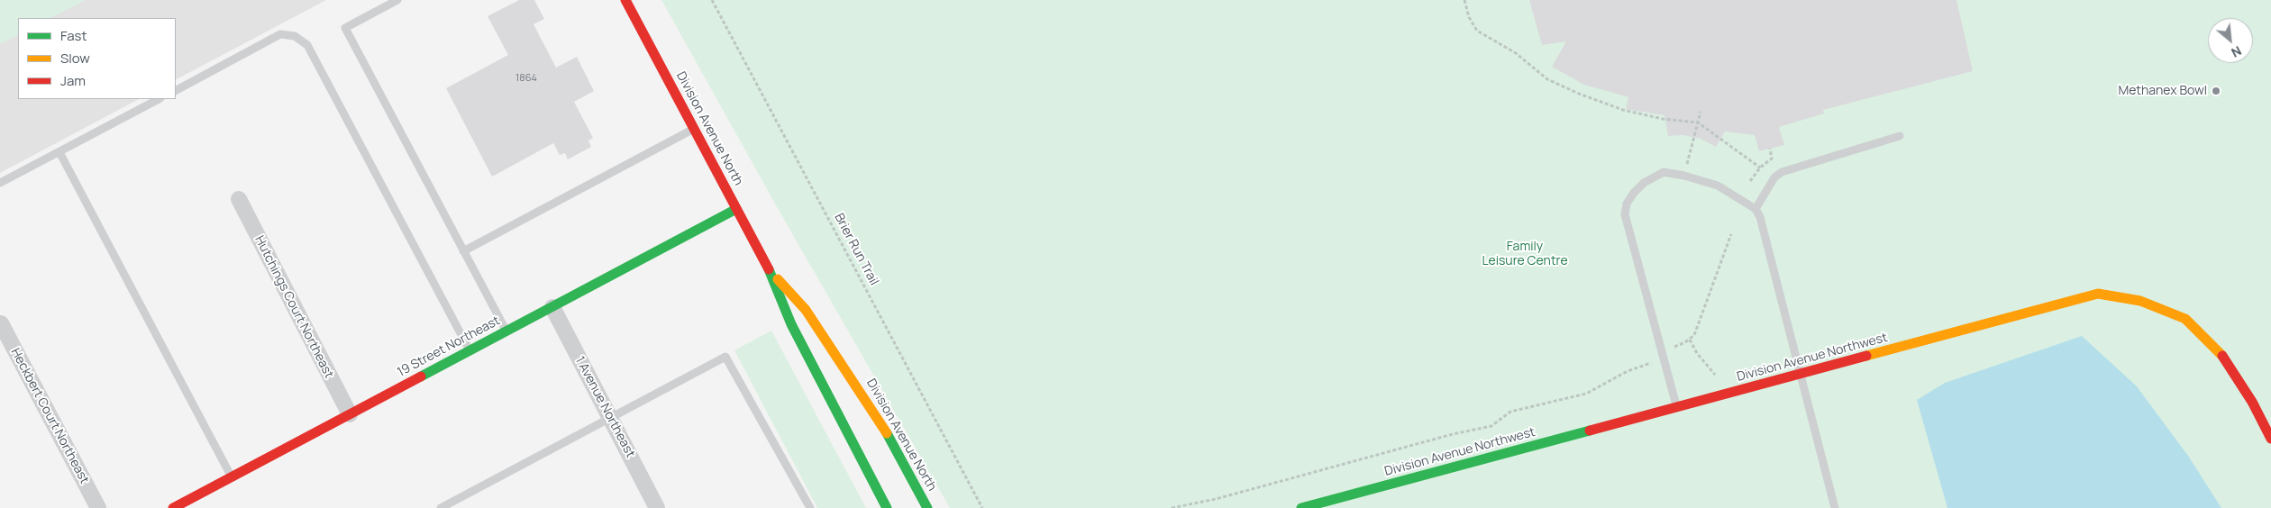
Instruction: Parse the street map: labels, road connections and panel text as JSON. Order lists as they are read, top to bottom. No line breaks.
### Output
{"streets":{"street":["Division Avenue North","Hutchings Court Northeast","19 Street Northeast","Division Avenue Northwest","1 Avenue Northeast","Heckbert Court Northeast"],"path":["Brier Run Trail"]},"crossings":[["Division Avenue North","19 Street Northeast"],["Hutchings Court Northeast","19 Street Northeast"],["19 Street Northeast","1 Avenue Northeast"]],"parks":["Family Leisure Centre"],"places":["Methanex Bowl"],"house_numbers":["1864"],"legend":["Fast","Slow","Jam"],"north":"bottom right"}
